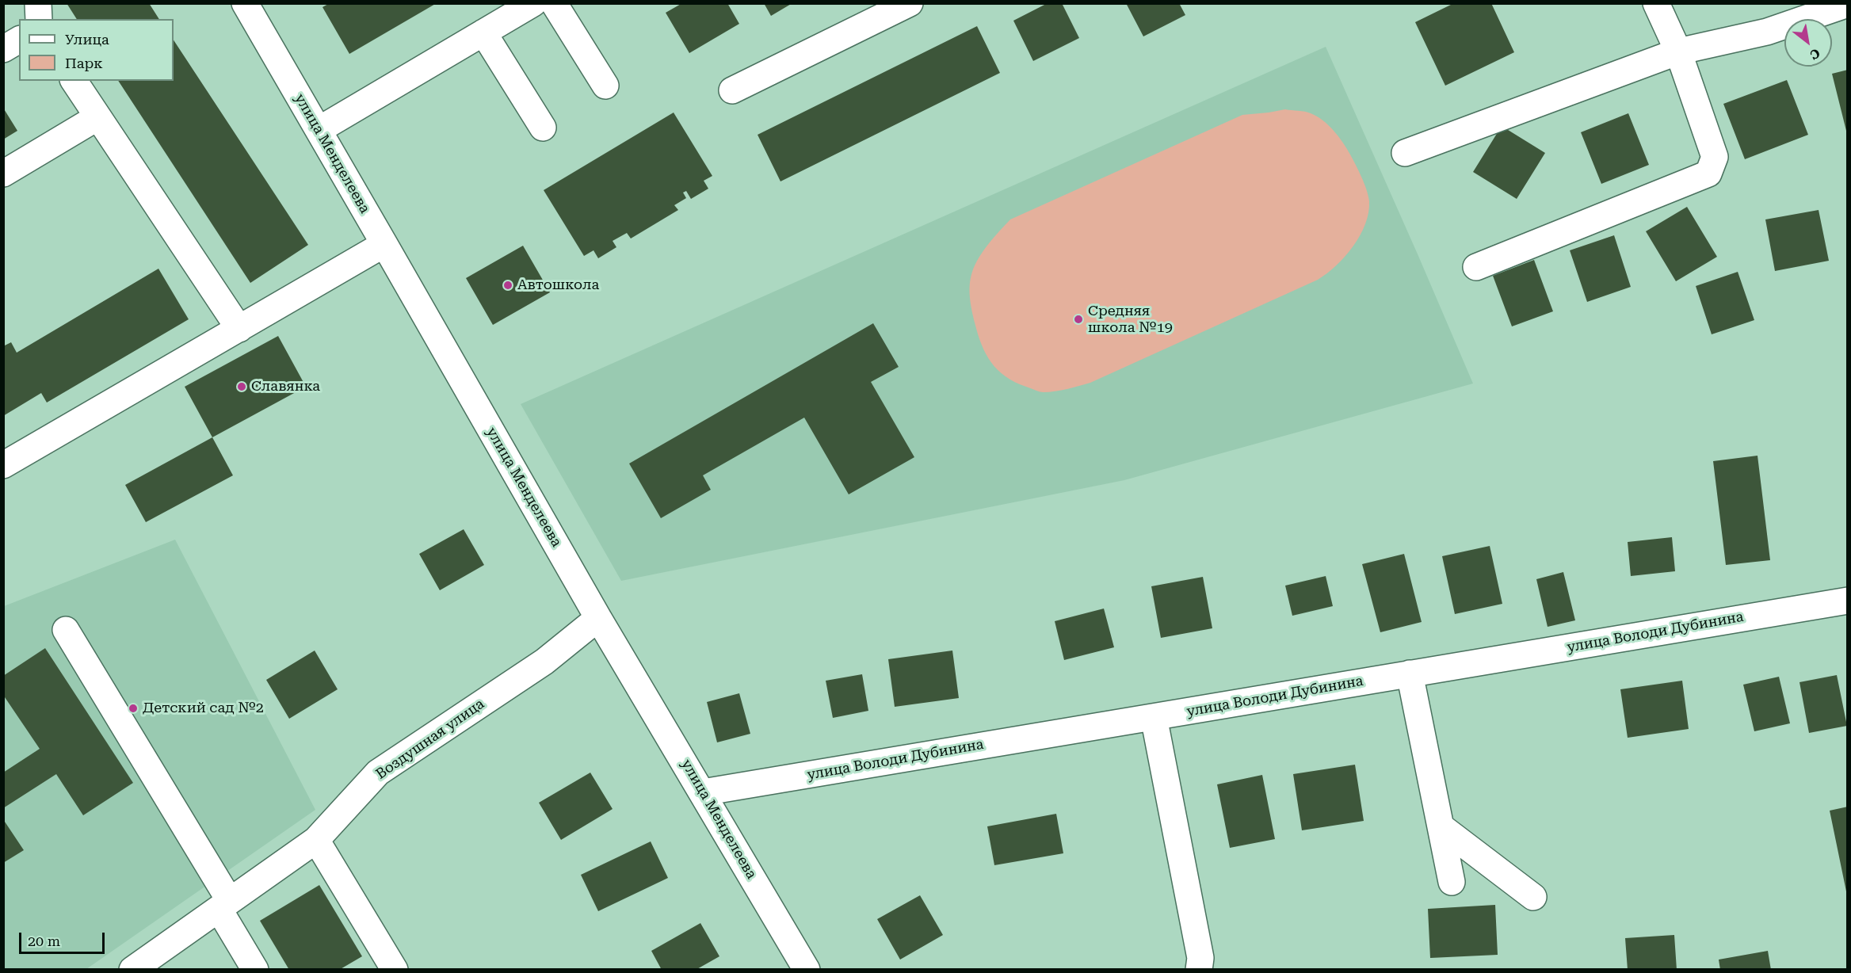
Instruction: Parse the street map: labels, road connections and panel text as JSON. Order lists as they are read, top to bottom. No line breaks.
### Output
{"streets":{"street":["улица Менделеева","улица Володи Дубинина","Воздушная улица"]},"crossings":[["улица Менделеева","улица Володи Дубинина"],["улица Менделеева","Воздушная улица"]],"places":["Автошкола","Средняя школа №19","Славянка","Детский сад №2"],"legend":["Улица","Парк"],"scale_bar":"20 m","north":"bottom right"}
